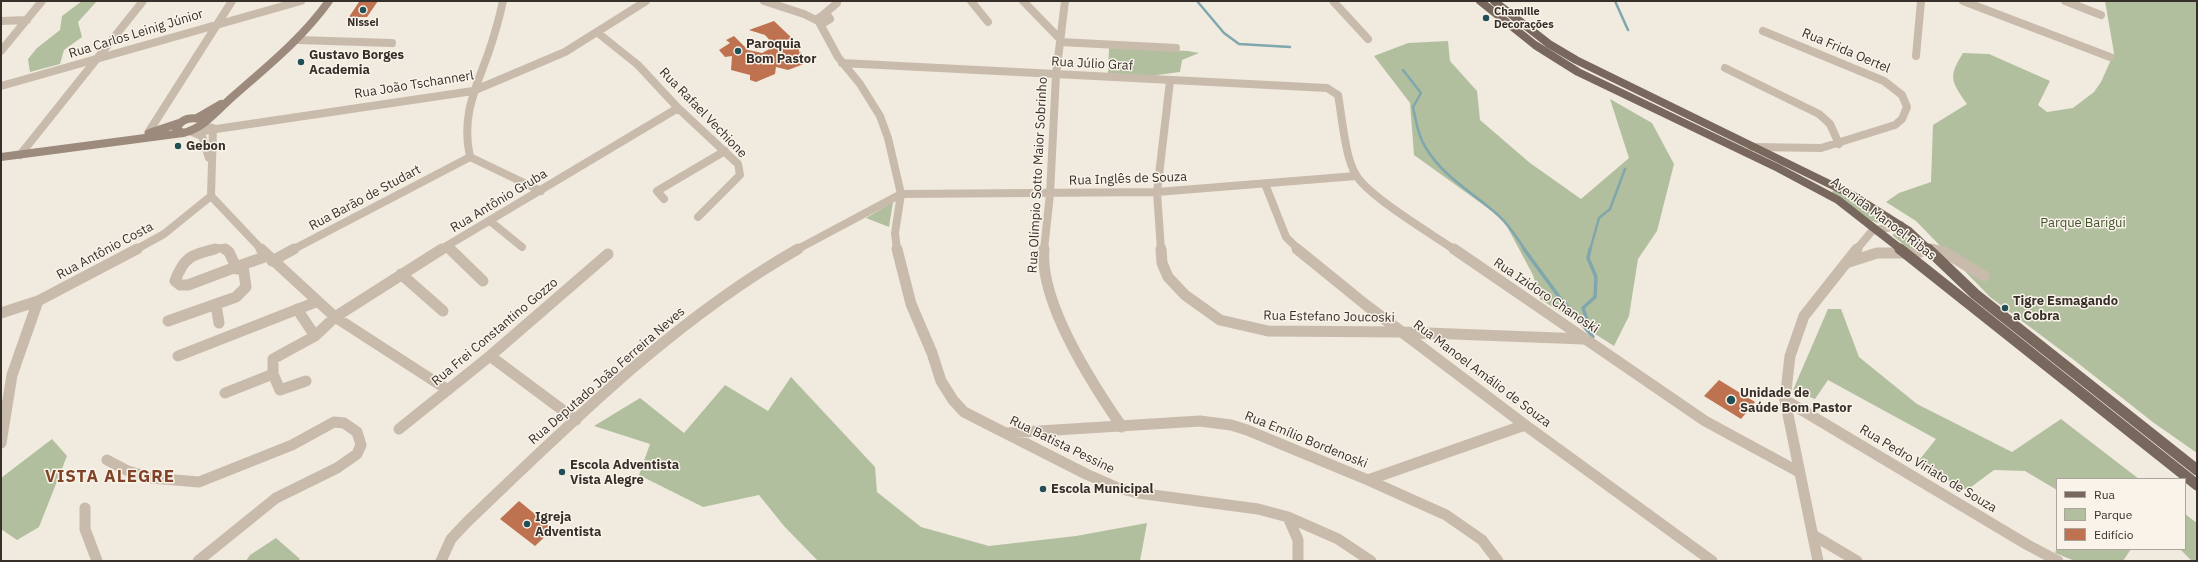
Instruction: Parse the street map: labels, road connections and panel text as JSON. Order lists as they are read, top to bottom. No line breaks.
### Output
{"streets":{"main road":["Rua João Tschannerl","Avenida Manoel Ribas"],"street":["Rua Carlos Leinig Júnior","Rua Frida Oertel","Rua Júlio Graf","Rua Rafael Vechione","Rua Olímpio Sotto Maior Sobrinho","Rua Inglês de Souza","Rua Barão de Studart","Rua Antônio Gruba","Rua Antônio Costa","Rua Izidoro Chanoski","Rua Estefano Joucoski","Rua Frei Constantino Gozzo","Rua Manoel Amálio de Souza","Rua Deputado João Ferreira Neves","Rua Emílio Bordenoski","Rua Batista Pessine","Rua Pedro Viriato de Souza"]},"crossings":[["Rua Frida Oertel","Avenida Manoel Ribas"],["Rua Júlio Graf","Rua Olímpio Sotto Maior Sobrinho"],["Rua Júlio Graf","Rua Izidoro Chanoski"],["Rua Júlio Graf","Rua Estefano Joucoski"],["Rua João Tschannerl","Rua Rafael Vechione"],["Rua Rafael Vechione","Rua Antônio Gruba"],["Rua Olímpio Sotto Maior Sobrinho","Rua Inglês de Souza"],["Rua Olímpio Sotto Maior Sobrinho","Rua Emílio Bordenoski"],["Rua Inglês de Souza","Rua Izidoro Chanoski"],["Rua Inglês de Souza","Rua Estefano Joucoski"],["Rua Inglês de Souza","Rua Manoel Amálio de Souza"],["Rua Inglês de Souza","Rua Deputado João Ferreira Neves"],["Rua Inglês de Souza","Rua Batista Pessine"],["Rua Izidoro Chanoski","Rua Estefano Joucoski"],["Rua Estefano Joucoski","Rua Manoel Amálio de Souza"],["Rua Deputado João Ferreira Neves","Rua Batista Pessine"],["Rua Emílio Bordenoski","Rua Batista Pessine"]],"districts":["VISTA ALEGRE"],"parks":["Parque Barigui"],"places":["Nissei","Chamille Decorações","Paroquia Bom Pastor","Gustavo Borges Academia","Gebon","Tigre Esmagando a Cobra","Unidade de Saúde Bom Pastor","Escola Adventista Vista Alegre","Escola Municipal","Igreja Adventista"],"legend":["Rua","Parque","Edifício"]}
